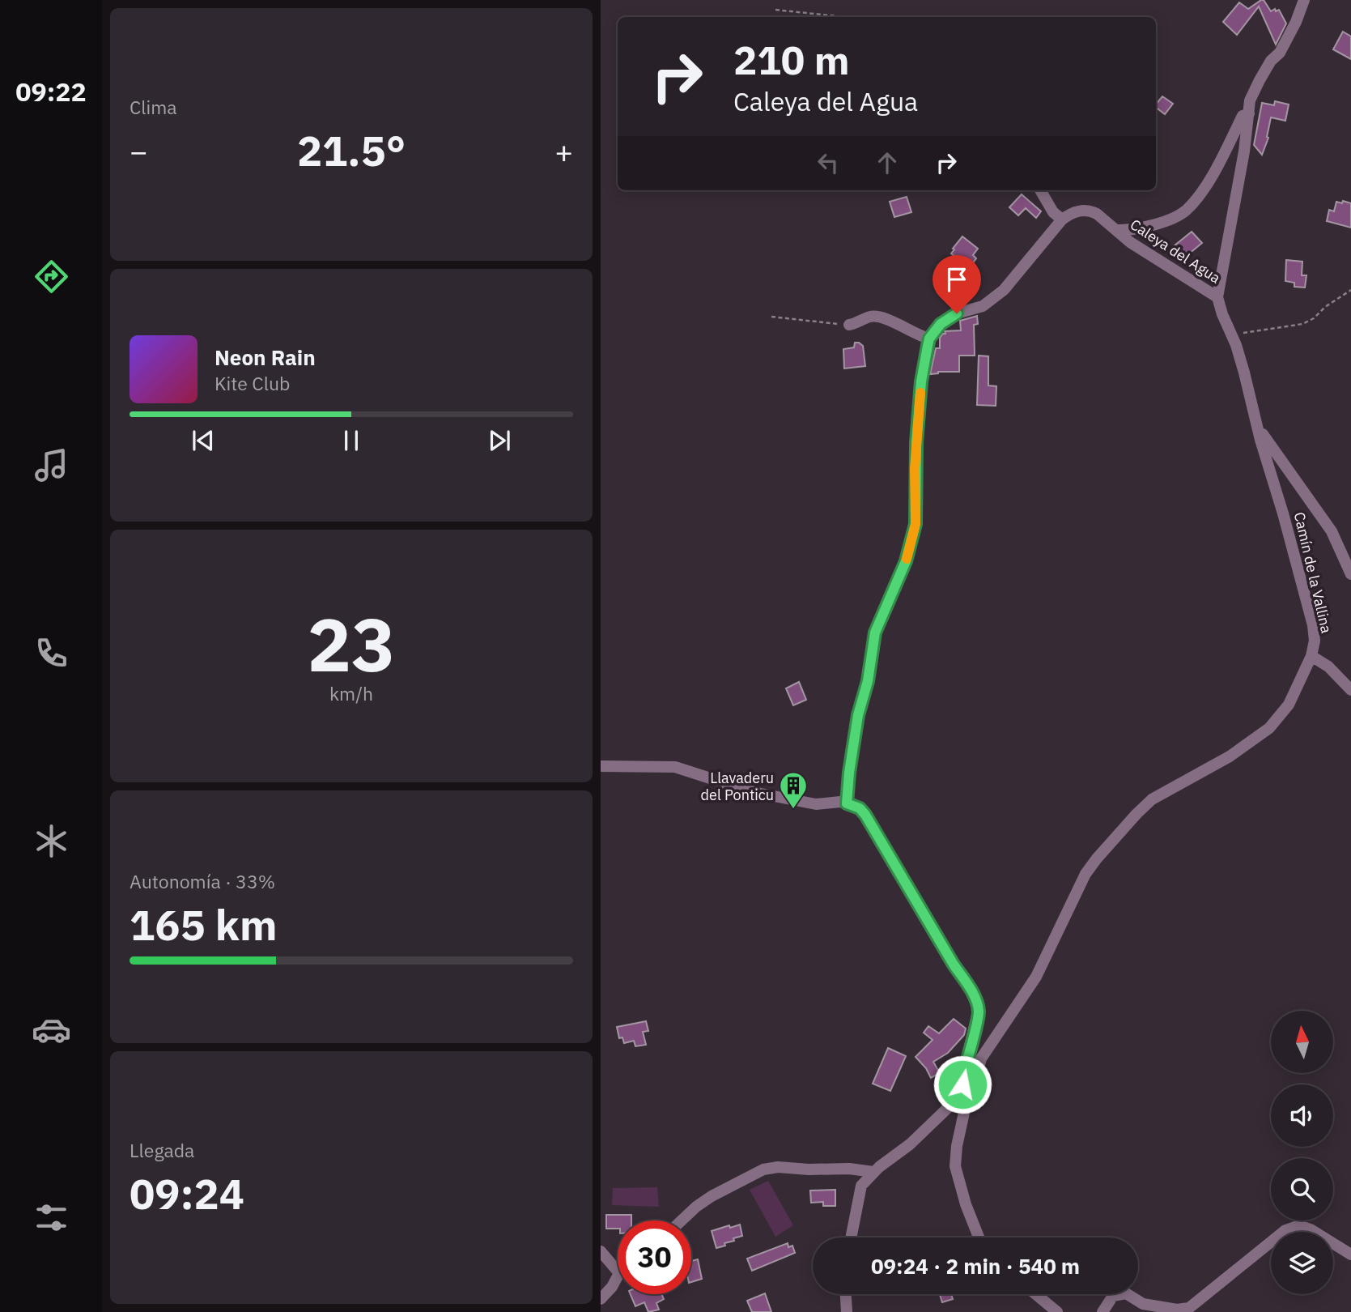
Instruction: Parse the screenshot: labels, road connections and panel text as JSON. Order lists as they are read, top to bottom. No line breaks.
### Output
{"streets":{"street":["Caleya del Agua","Camín de la Vallina"]},"crossings":[["Caleya del Agua","Camín de la Vallina"]],"places":{"building":["Llavaderu del Ponticu"]},"north":"top","page":{"tabs":"09:22","tile":["Clima",["23","km/h"],["Autonomía · 33%","165 km"],["Llegada","09:24"]],"turn":["210 m","Caleya del Agua"],"heat":["−","21.5°","+"],"song":["Neon Rain","Kite Club"],"limit":"30","trip":"09:24 · 2 min · 540 m"}}
